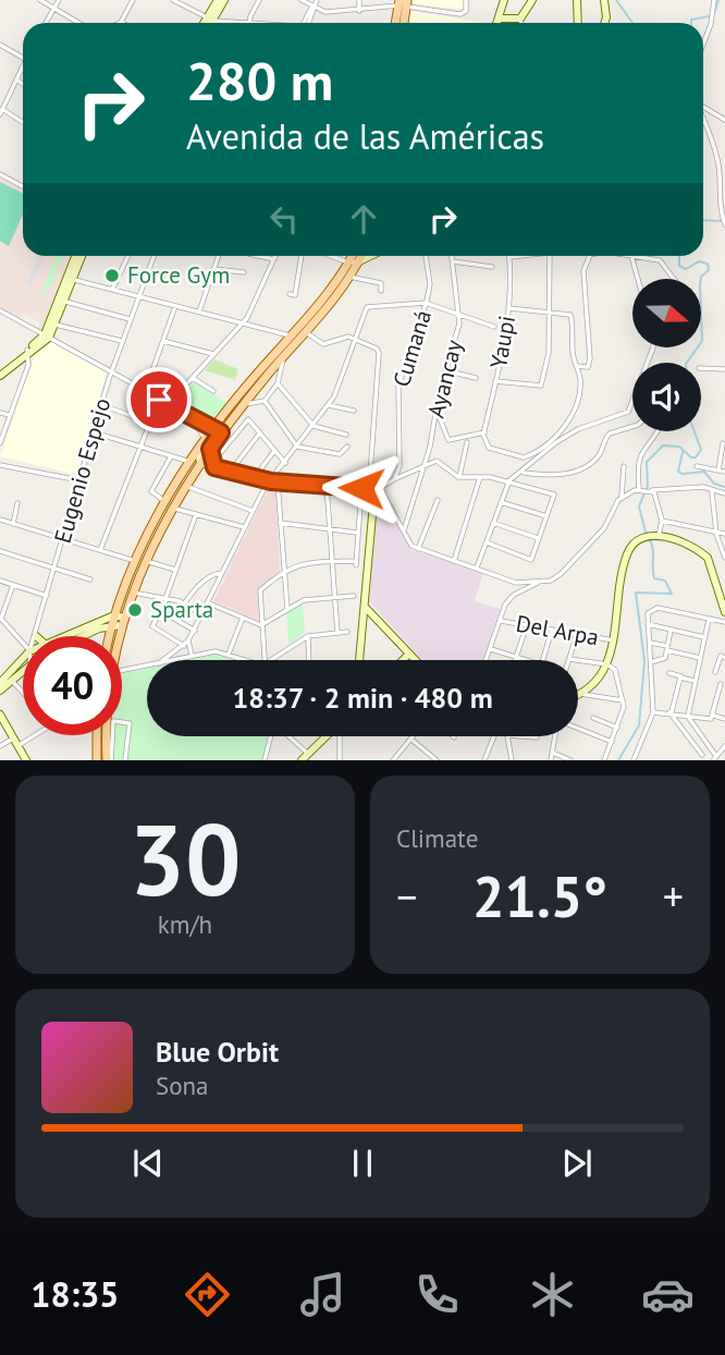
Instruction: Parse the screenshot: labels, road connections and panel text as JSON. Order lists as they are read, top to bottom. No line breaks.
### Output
{"streets":{"street":["Yaupi","Cumaná","Ayancay","Eugenio Espejo","Del Arpa"]},"places":["Force Gym","Sparta"],"north":"right","page":{"turn":["280 m","Avenida de las Américas"],"limit":"40","trip":"18:37 · 2 min · 480 m","tile":[["30","km/h"],"Climate"],"heat":["−","21.5°","+"],"song":["Blue Orbit","Sona"],"tabs":"18:35"}}
